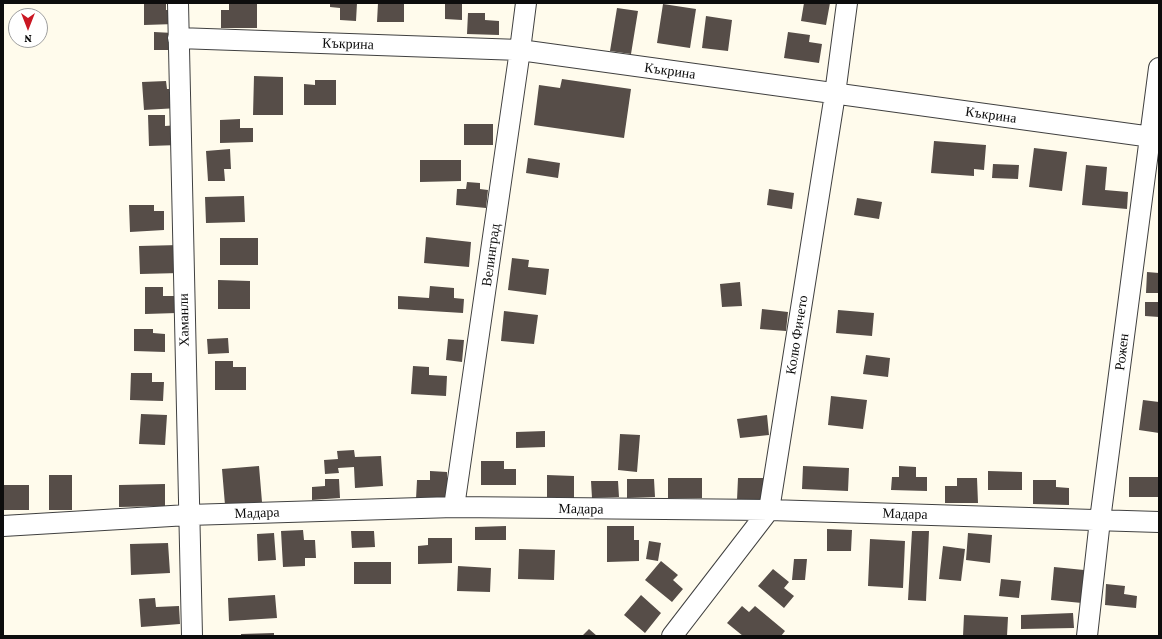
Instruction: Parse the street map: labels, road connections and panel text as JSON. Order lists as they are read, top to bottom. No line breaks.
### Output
{"streets":{"street":["Къкрина","Велинград","Хаманли","Колю Фичето","Рожен","Мадара"]},"crossings":[["Къкрина","Велинград"],["Къкрина","Хаманли"],["Къкрина","Колю Фичето"],["Къкрина","Рожен"],["Велинград","Мадара"],["Хаманли","Мадара"],["Колю Фичето","Мадара"],["Рожен","Мадара"]],"north":"bottom"}
